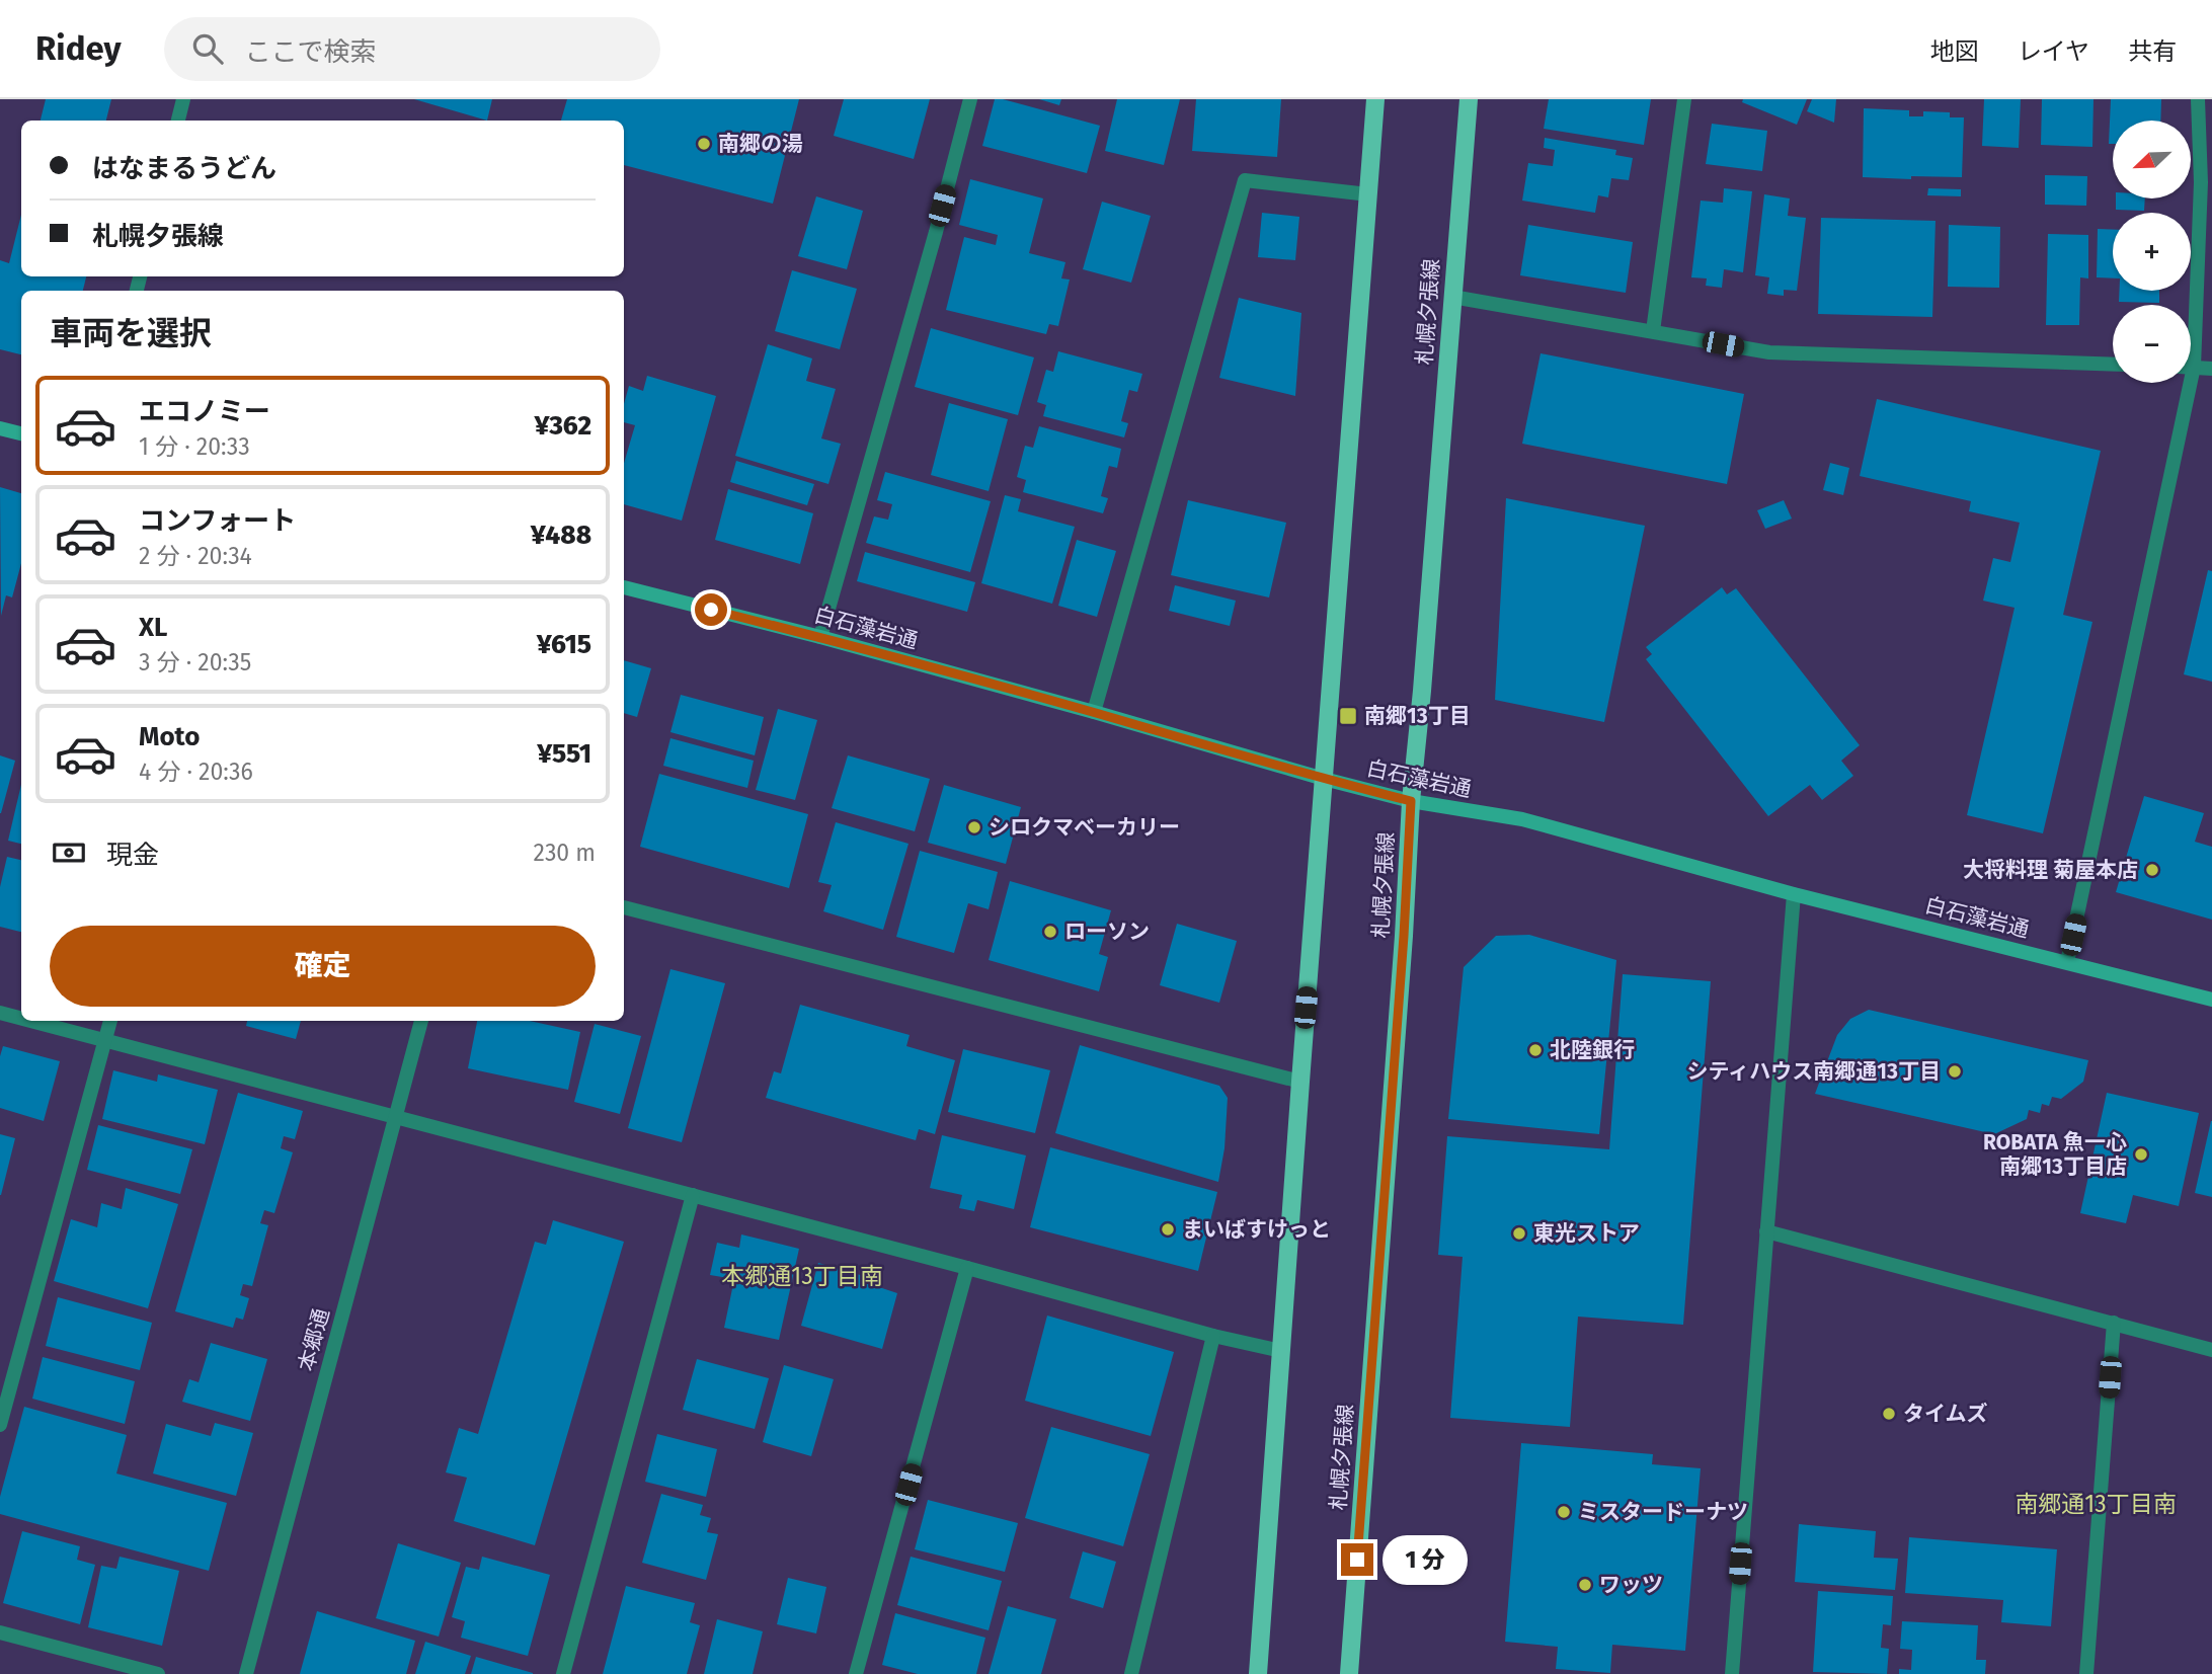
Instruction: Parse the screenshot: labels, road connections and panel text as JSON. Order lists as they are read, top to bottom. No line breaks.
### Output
{"streets":{"main road":["札幌夕張線","白石藻岩通"],"street":["本郷通"]},"crossings":[["札幌夕張線","白石藻岩通"]],"districts":["本郷通13丁目南","南郷通13丁目南"],"places":{"other":["南郷の湯","シロクマベーカリー","大将料理 菊屋本店","ローソン","北陸銀行","シティハウス南郷通13丁目","ROBATA 魚一心 南郷13丁目店","まいばすけっと","東光ストア","タイムズ","ミスタードーナツ","ワッツ"],"transit":["南郷13丁目"]},"north":"bottom left","page":{"header":"Ridey","search":"ここで検索","nav":["地図","レイヤ","共有"],"map_buttons":["+","−"],"banner":["はなまるうどん","札幌夕張線"],"heading":"車両を選択","list":[{"name":"エコノミー","note":"1 分 · 20:33","value":"¥362"},{"name":"コンフォート","note":"2 分 · 20:34","value":"¥488"},{"name":"XL","note":"3 分 · 20:35","value":"¥615"},{"name":"Moto","note":"4 分 · 20:36","value":"¥551"}],"pay":["現金","230 m"],"buttons":"確定","bubble":"1 分"}}
